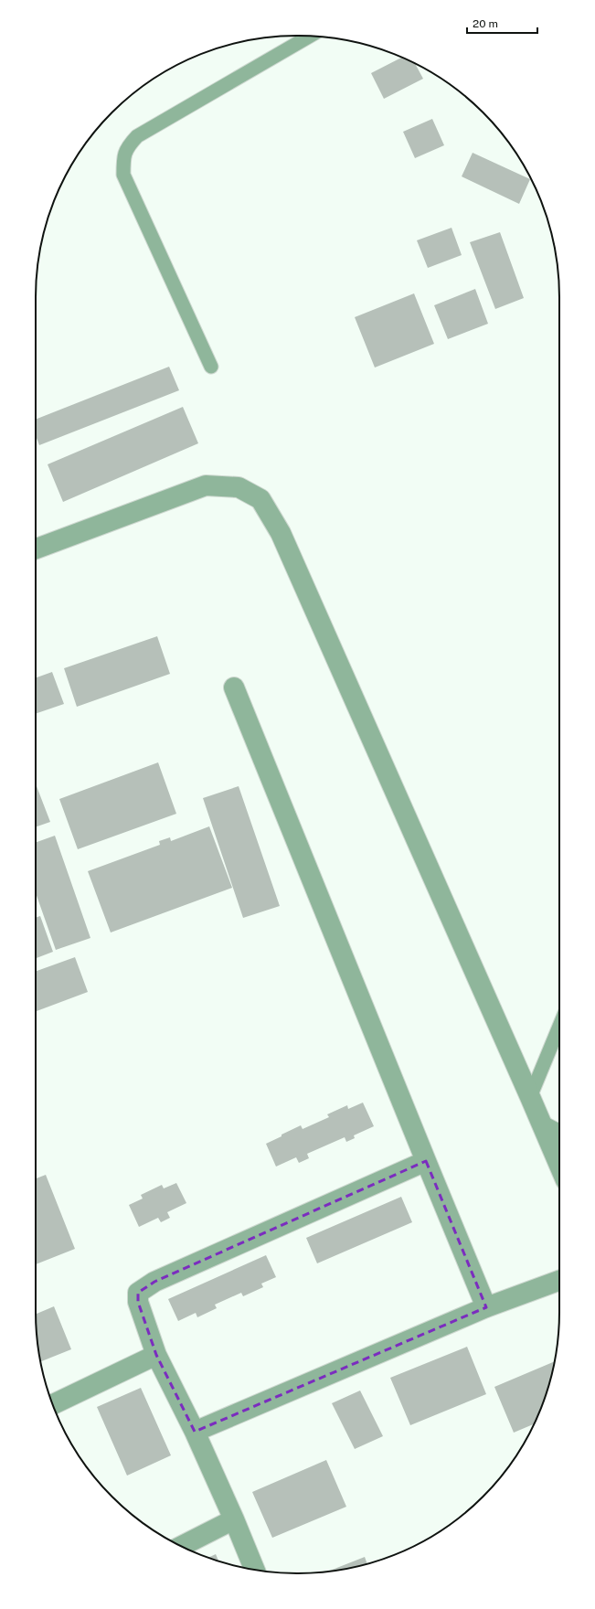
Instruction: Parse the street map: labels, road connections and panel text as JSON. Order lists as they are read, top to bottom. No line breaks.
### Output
{"scale_bar":"20 m"}
